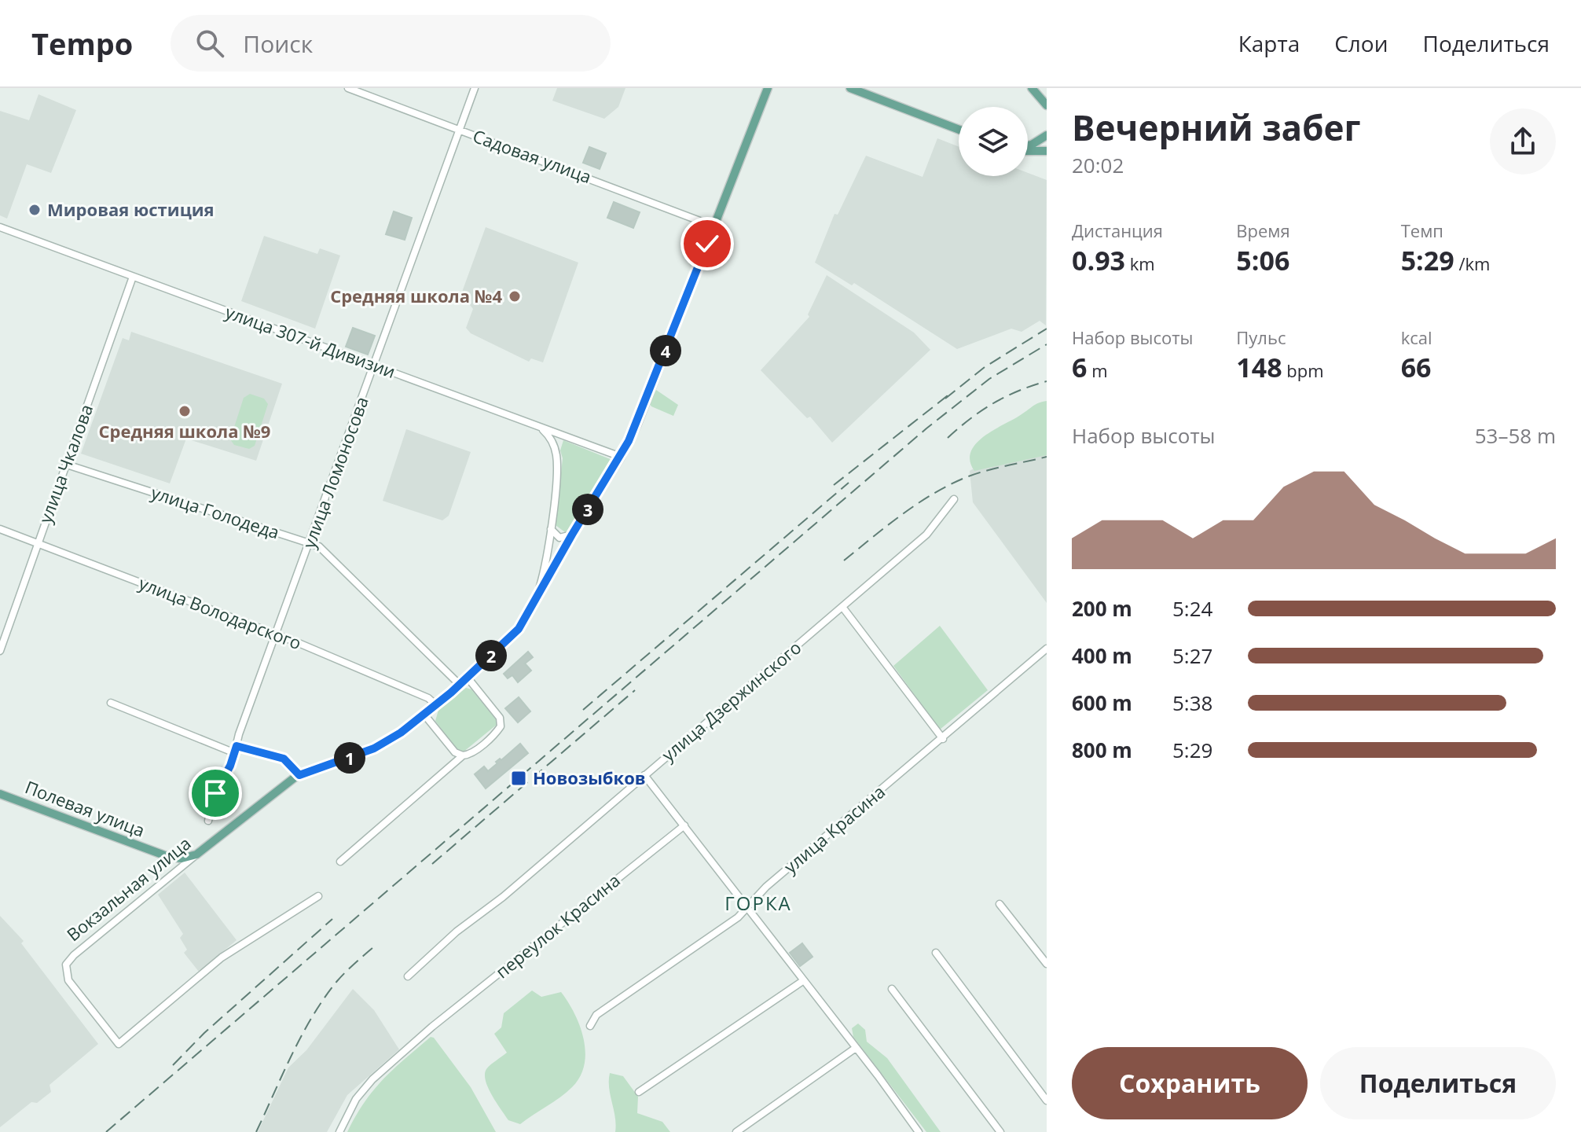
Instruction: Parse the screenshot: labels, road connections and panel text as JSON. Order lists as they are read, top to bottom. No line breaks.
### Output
{"streets":{"main road":["Полевая улица","Вокзальная улица"],"street":["Садовая улица","улица 307-й Дивизии","улица Чкалова","улица Ломоносова","улица Голодеда","улица Володарского","улица Дзержинского","улица Красина","переулок Красина"]},"crossings":[["Садовая улица","улица Ломоносова"],["Садовая улица","Вокзальная улица"],["улица 307-й Дивизии","улица Чкалова"],["улица 307-й Дивизии","улица Ломоносова"],["улица 307-й Дивизии","Вокзальная улица"],["улица Чкалова","улица Голодеда"],["улица Чкалова","улица Володарского"],["улица Ломоносова","улица Голодеда"],["улица Ломоносова","улица Володарского"],["улица Голодеда","Вокзальная улица"],["улица Володарского","Вокзальная улица"],["Полевая улица","Вокзальная улица"]],"districts":["ГОРКА"],"places":{"other":["Мировая юстиция","Средняя школа №4","Средняя школа №9"],"transit":["Новозыбков"]},"page":{"header":"Tempo","search":"Поиск","nav":["Карта","Слои","Поделиться"],"heading":["Вечерний забег","20:02"],"stats":[["Дистанция","0.93 km"],["Время","5:06"],["Темп","5:29 /km"],["Набор высоты","6 m"],["Пульс","148 bpm"],["kcal","66"]],"pins":["4","3","2","1"],"chart":["Набор высоты","53–58 m"],"list":[{"name":"200 m","note":"5:24"},{"name":"400 m","note":"5:27"},{"name":"600 m","note":"5:38"},{"name":"800 m","note":"5:29"}],"buttons":["Сохранить","Поделиться"]}}
